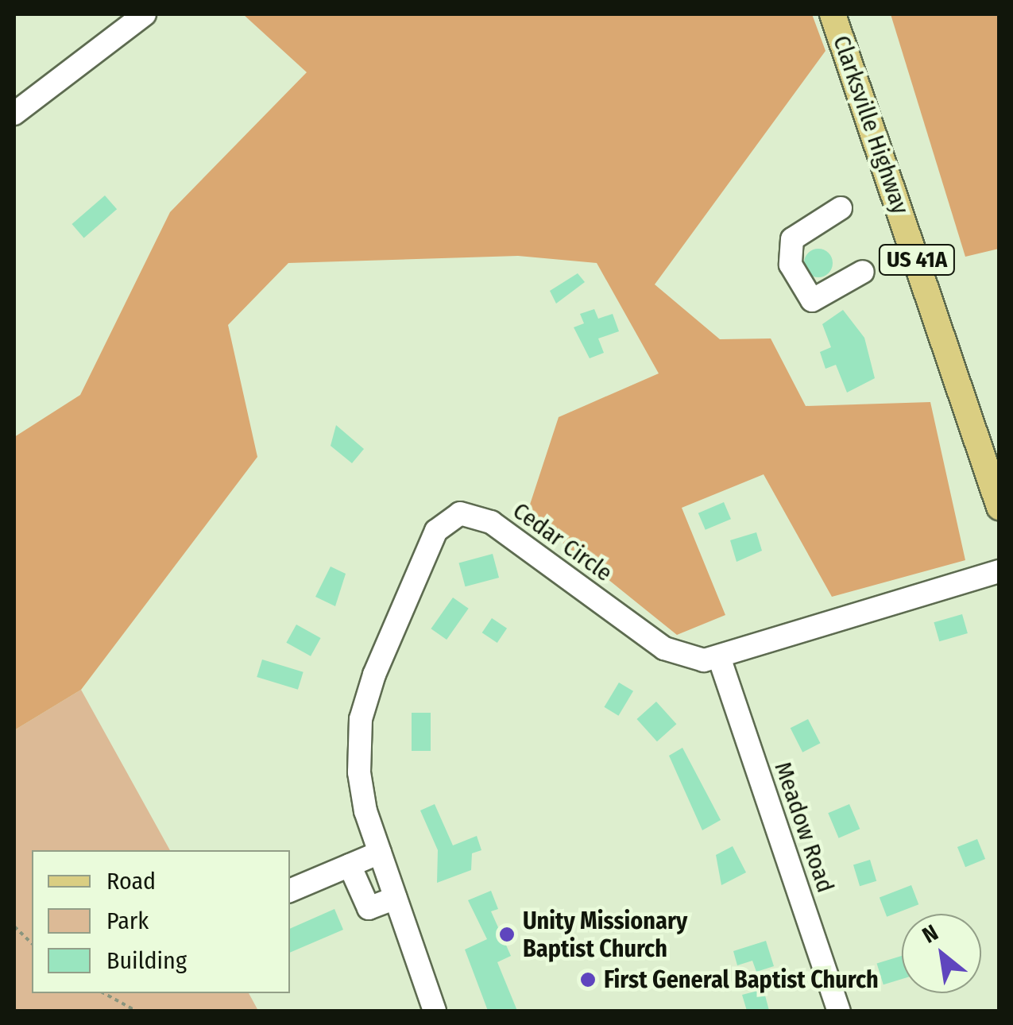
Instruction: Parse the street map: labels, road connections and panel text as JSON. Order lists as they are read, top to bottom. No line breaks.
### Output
{"streets":{"main road":["Clarksville Highway","US 41A"],"street":["Cedar Circle","Meadow Road"]},"crossings":[["Cedar Circle","Meadow Road"]],"places":["Unity Missionary Baptist Church","First General Baptist Church"],"legend":["Road","Park","Building"],"north":"top left"}
